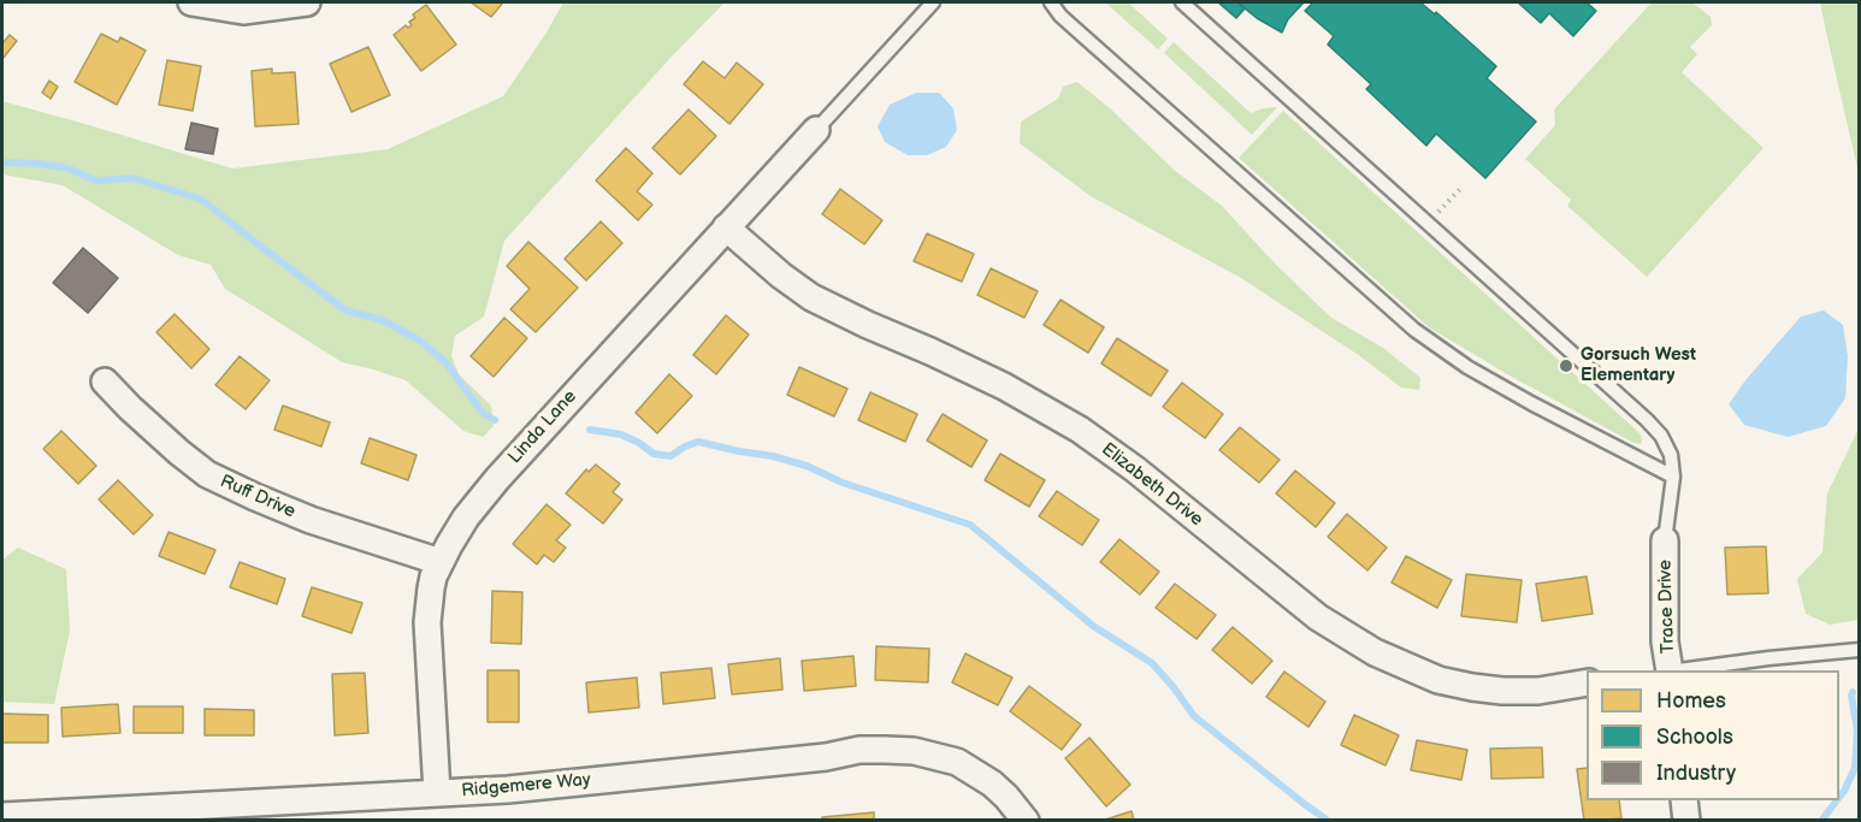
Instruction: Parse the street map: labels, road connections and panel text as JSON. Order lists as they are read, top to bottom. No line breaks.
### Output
{"streets":{"street":["Linda Lane","Elizabeth Drive","Ruff Drive","Trace Drive","Ridgemere Way"]},"crossings":[["Linda Lane","Elizabeth Drive"],["Linda Lane","Ruff Drive"],["Linda Lane","Ridgemere Way"]],"places":["Gorsuch West Elementary"],"legend":["Homes","Schools","Industry"]}
